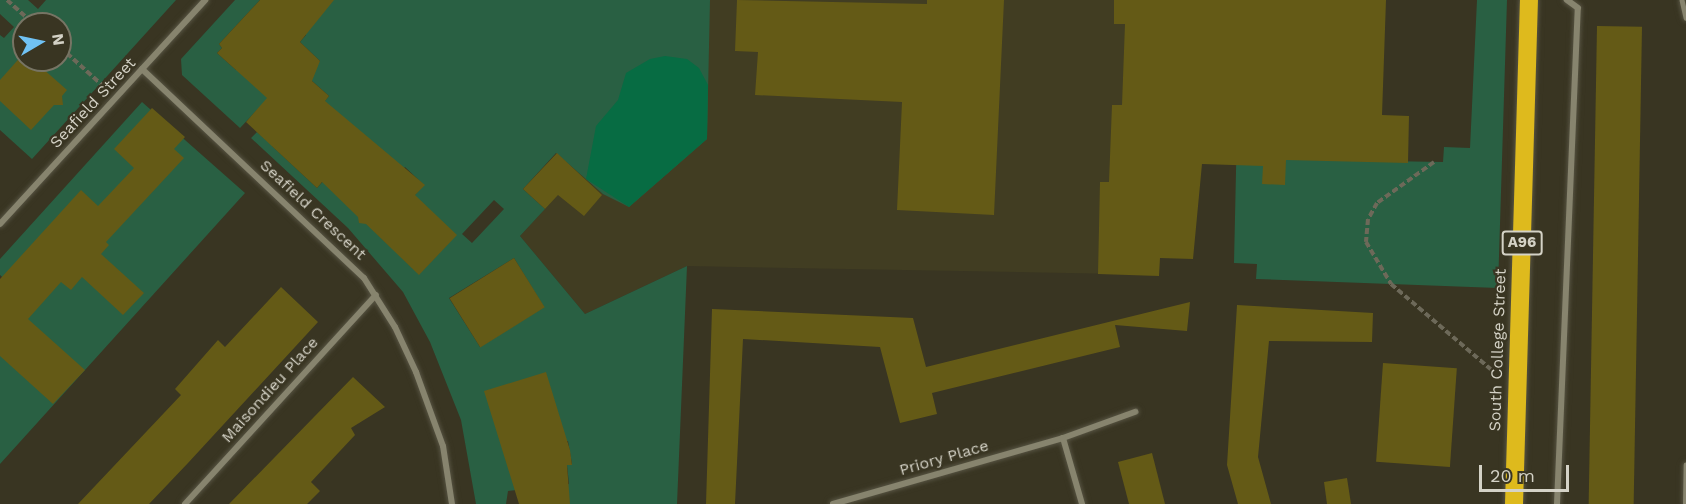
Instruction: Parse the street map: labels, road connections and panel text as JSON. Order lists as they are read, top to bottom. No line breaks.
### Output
{"streets":{"highway":["A96","South College Street"],"street":["Seafield Street","Seafield Crescent","Maisondieu Place","Priory Place"]},"crossings":[["Seafield Street","Seafield Crescent"],["Seafield Crescent","Maisondieu Place"]],"scale_bar":"20 m","north":"right"}
